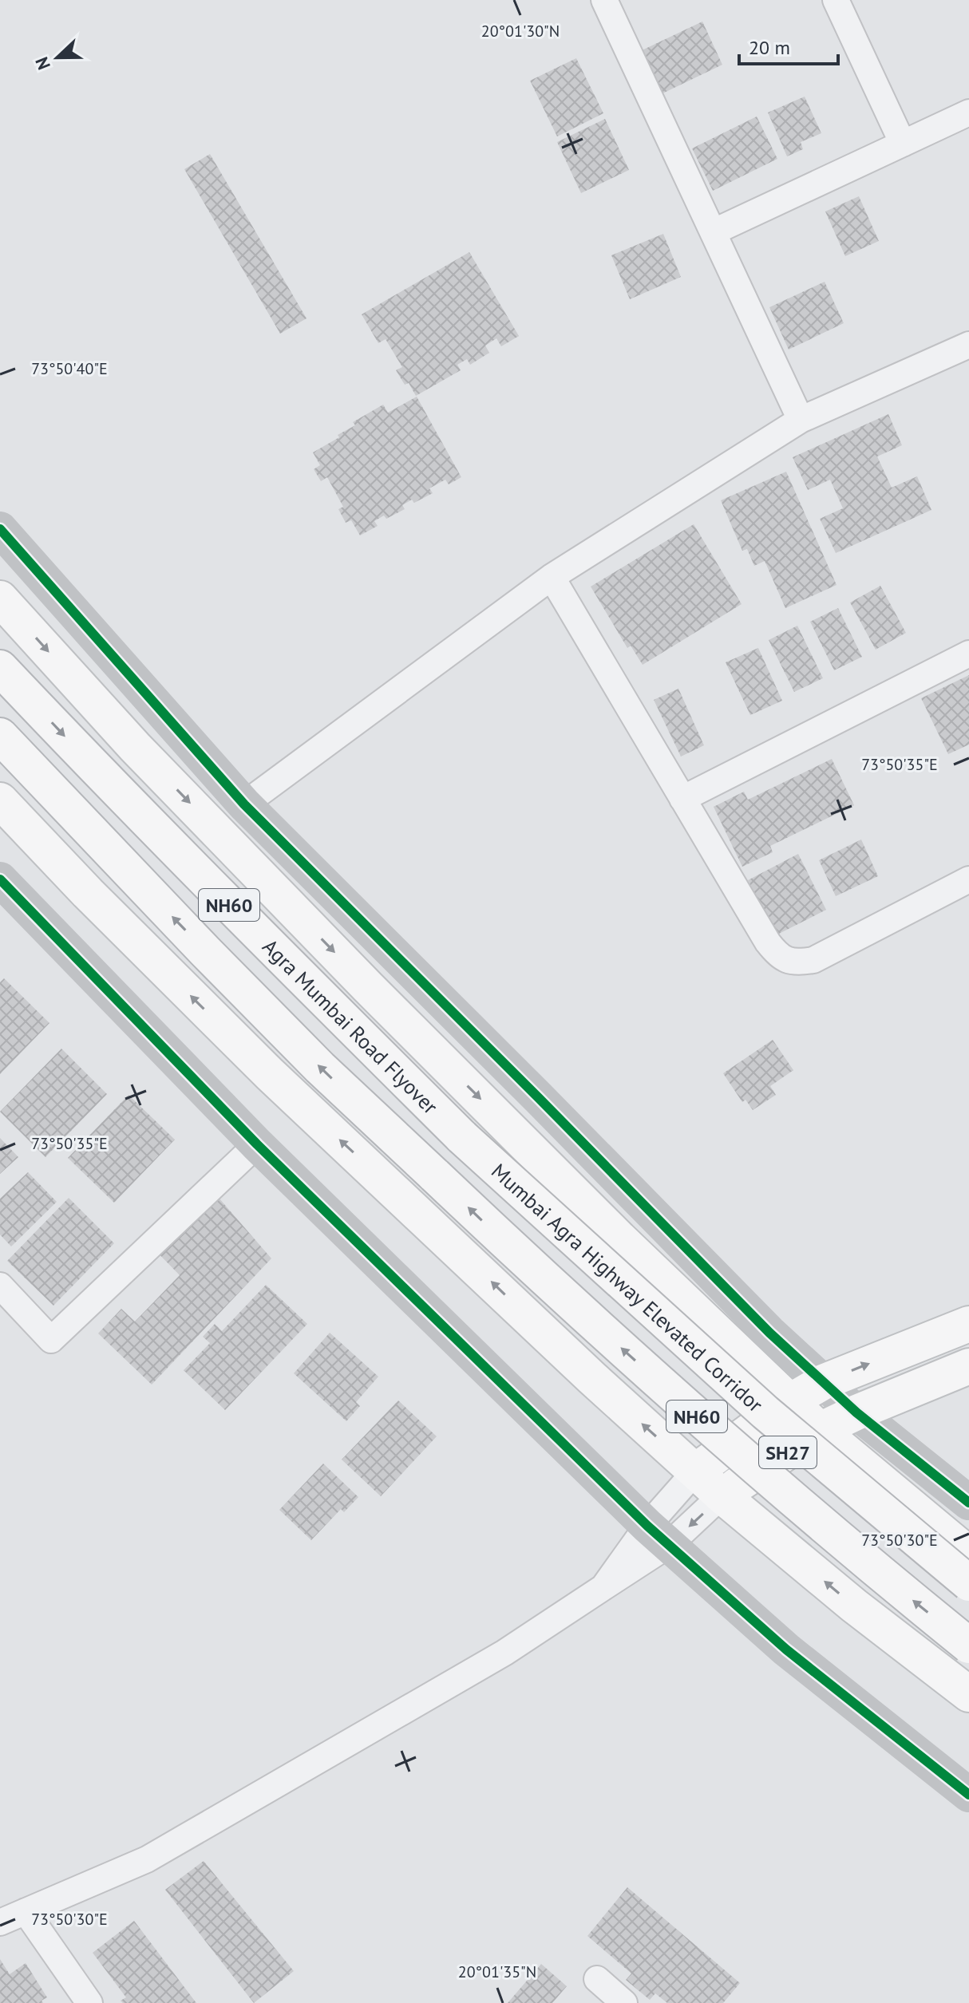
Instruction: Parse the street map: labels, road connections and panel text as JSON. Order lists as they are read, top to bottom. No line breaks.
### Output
{"streets":{"main road":["NH60","Agra Mumbai Road Flyover","Mumbai Agra Highway Elevated Corridor","SH27"]},"crossings":[["Agra Mumbai Road Flyover","Mumbai Agra Highway Elevated Corridor"]],"scale_bar":"20 m","north":"left","coordinates":["20°01'30\"N","73°50'40\"E","73°50'35\"E","73°50'30\"E","20°01'35\"N"]}
